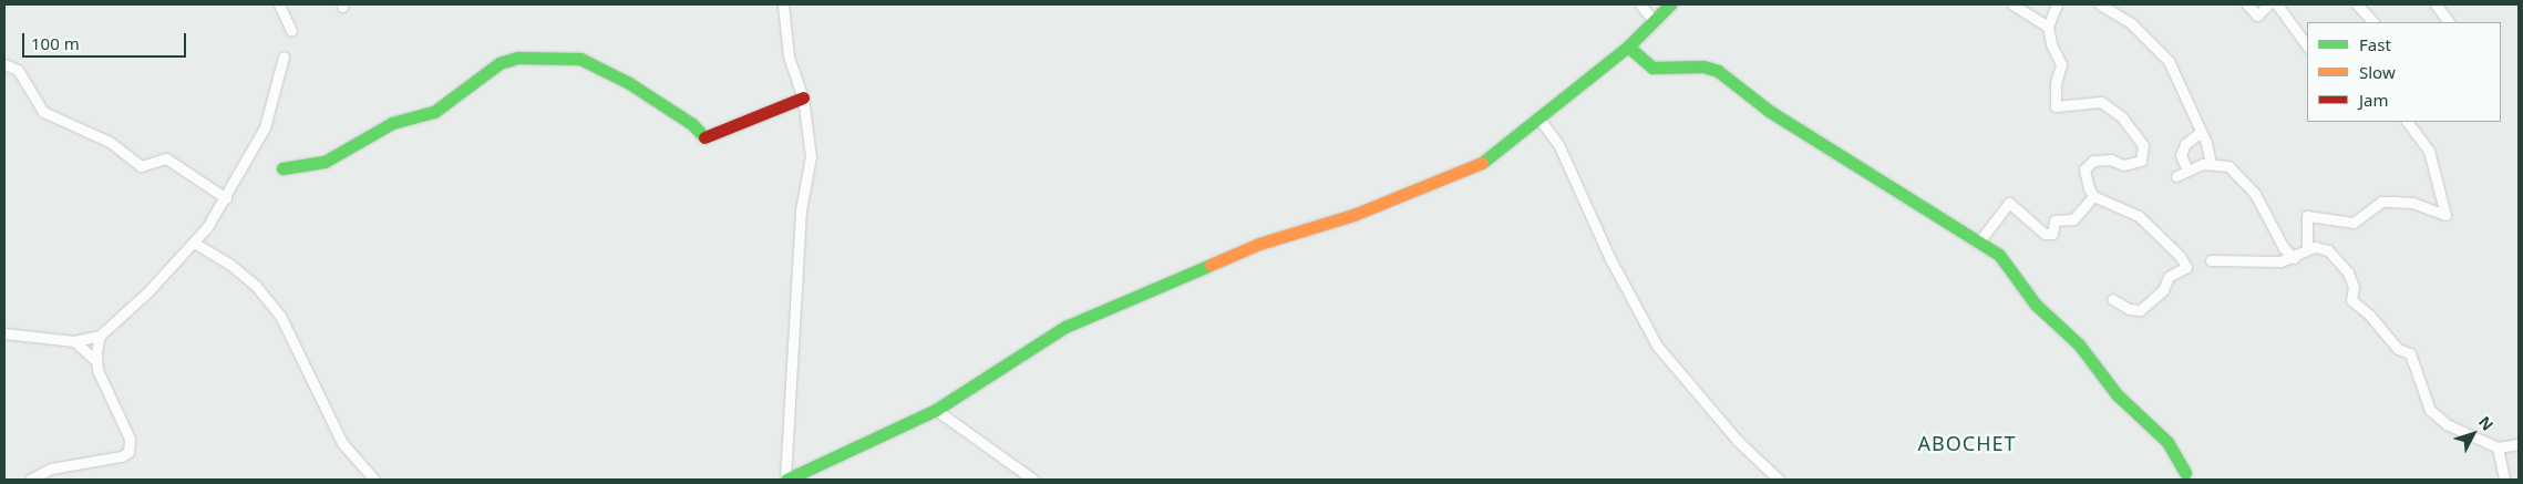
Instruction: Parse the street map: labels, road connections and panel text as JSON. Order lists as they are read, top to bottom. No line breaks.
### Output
{"districts":["ABOCHET"],"legend":["Fast","Slow","Jam"],"scale_bar":"100 m","north":"top right"}
